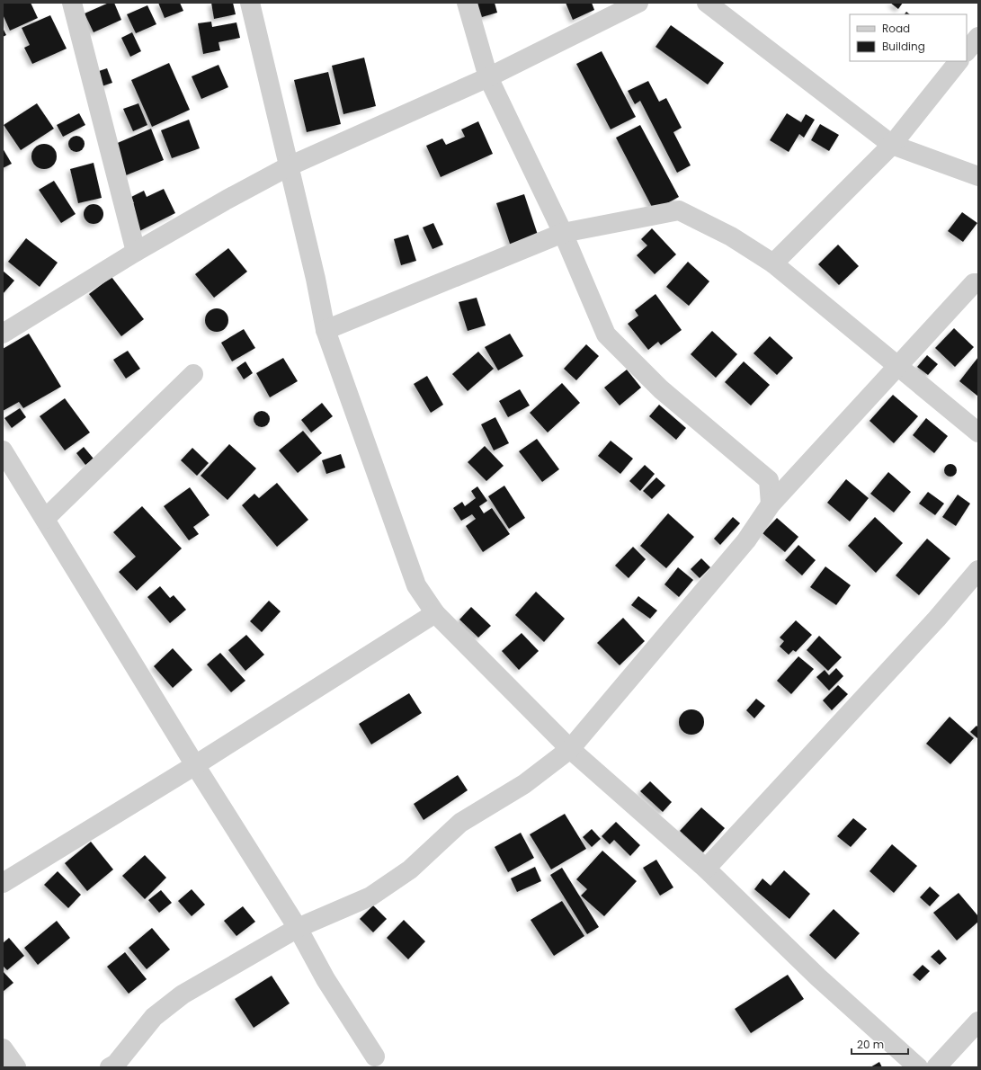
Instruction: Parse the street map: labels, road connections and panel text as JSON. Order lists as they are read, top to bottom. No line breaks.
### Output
{"legend":["Road","Building"],"scale_bar":"20 m"}
